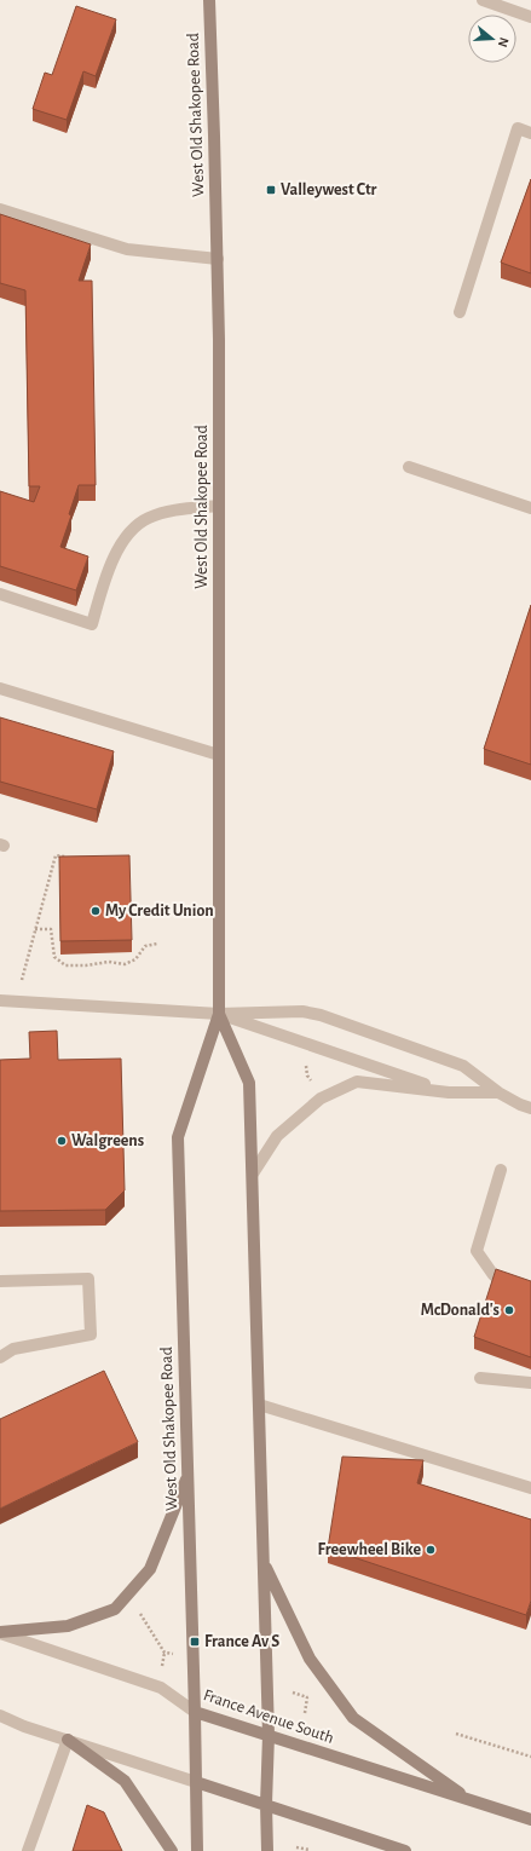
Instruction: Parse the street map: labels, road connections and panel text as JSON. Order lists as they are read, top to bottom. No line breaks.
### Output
{"streets":{"main road":["West Old Shakopee Road","France Avenue South"]},"crossings":[["West Old Shakopee Road","France Avenue South"]],"places":{"transit":["Valleywest Ctr","France Av S"],"other":["My Credit Union","Walgreens","McDonald's","Freewheel Bike"]},"north":"right"}
